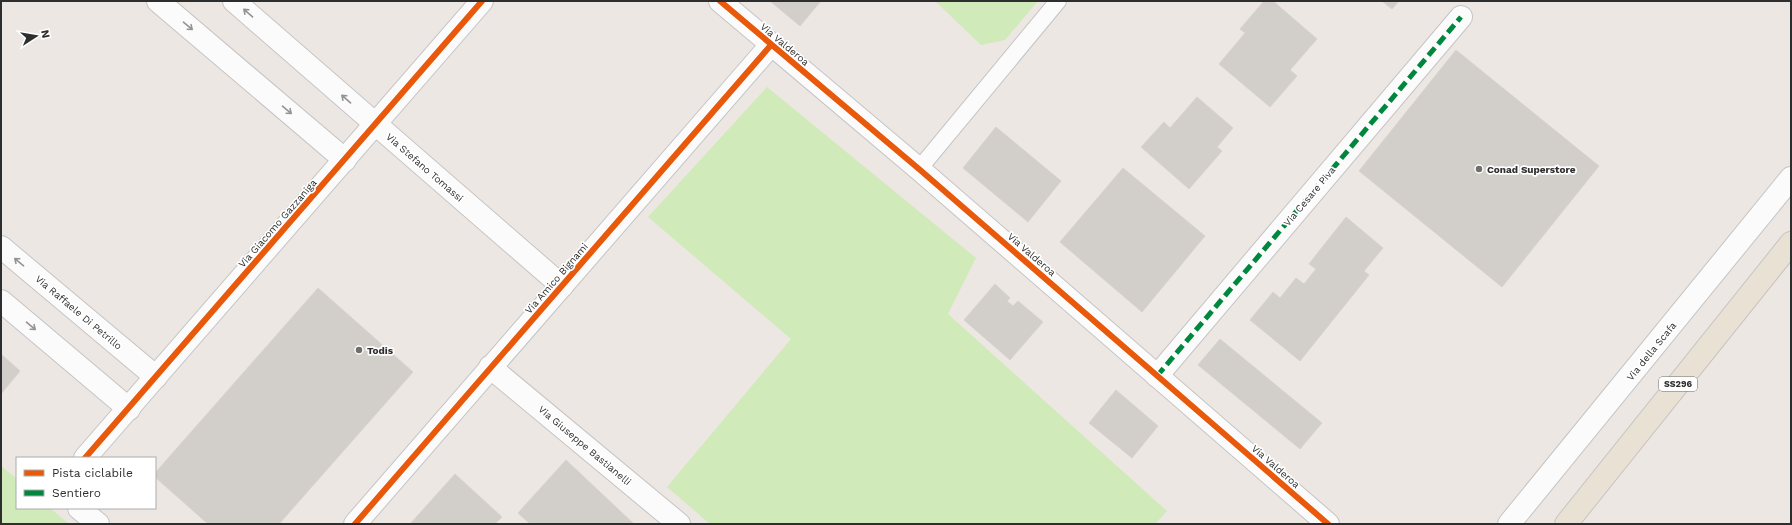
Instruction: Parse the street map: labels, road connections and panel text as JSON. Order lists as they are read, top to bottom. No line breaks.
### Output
{"streets":{"main road":["SS296"],"street":["Via Valderoa","Via Stefano Tomassi","Via Cesare Piva","Via Giacomo Gazzaniga","Via Amico Bignami","Via Raffaele Di Petrillo","Via della Scafa","Via Giuseppe Bastianelli"]},"crossings":[["Via Valderoa","Via Cesare Piva"],["Via Valderoa","Via Amico Bignami"],["Via Stefano Tomassi","Via Giacomo Gazzaniga"],["Via Stefano Tomassi","Via Amico Bignami"],["Via Giacomo Gazzaniga","Via Raffaele Di Petrillo"],["Via Amico Bignami","Via Giuseppe Bastianelli"]],"places":["Conad Superstore","Todis"],"legend":["Pista ciclabile","Sentiero"],"north":"right"}
